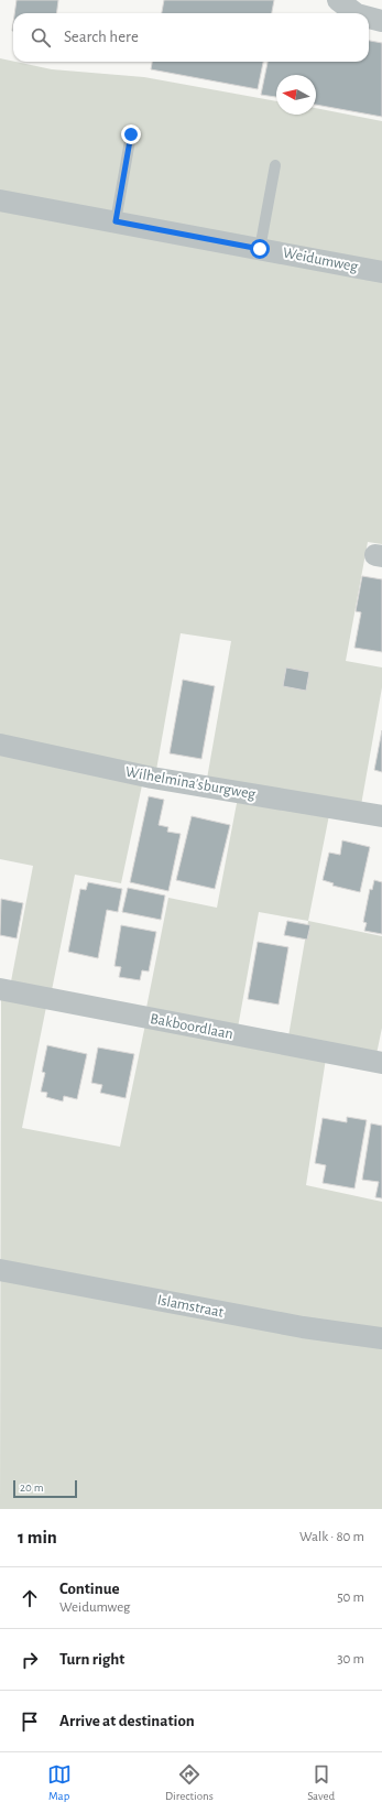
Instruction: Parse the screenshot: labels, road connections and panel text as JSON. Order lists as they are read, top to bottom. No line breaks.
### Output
{"streets":{"street":["Weidumweg","Wilhelmina'sburgweg","Bakboordlaan","Islamstraat"]},"scale_bar":"20 m","north":"left","page":{"search":"Search here","scale":"20 m","heading":["1 min","Walk · 80 m"],"list":[["Continue","Weidumweg","50 m"],["Turn right","30 m"],"Arrive at destination"],"nav":["Map","Directions","Saved"]}}
